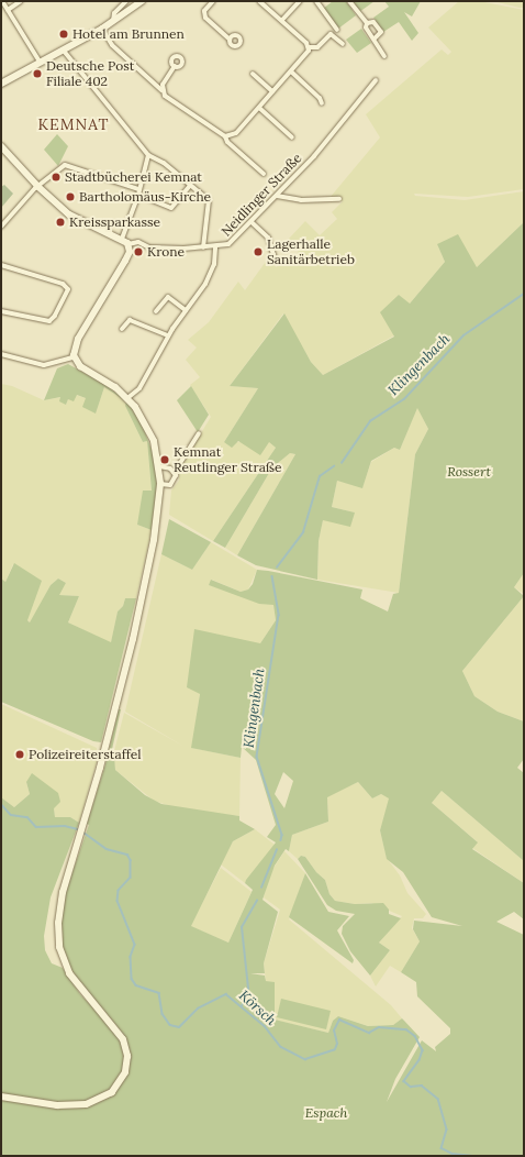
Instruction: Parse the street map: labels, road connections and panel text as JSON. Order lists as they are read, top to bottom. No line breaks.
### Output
{"streets":{"street":["Neidlinger Straße"]},"districts":["KEMNAT"],"water":["Klingenbach","Körsch"],"parks":["Rossert","Espach"],"places":["Hotel am Brunnen","Deutsche Post Filiale 402","Stadtbücherei Kemnat","Bartholomäus-Kirche","Kreissparkasse","Krone","Lagerhalle Sanitärbetrieb","Kemnat Reutlinger Straße","Polizeireiterstaffel"]}
